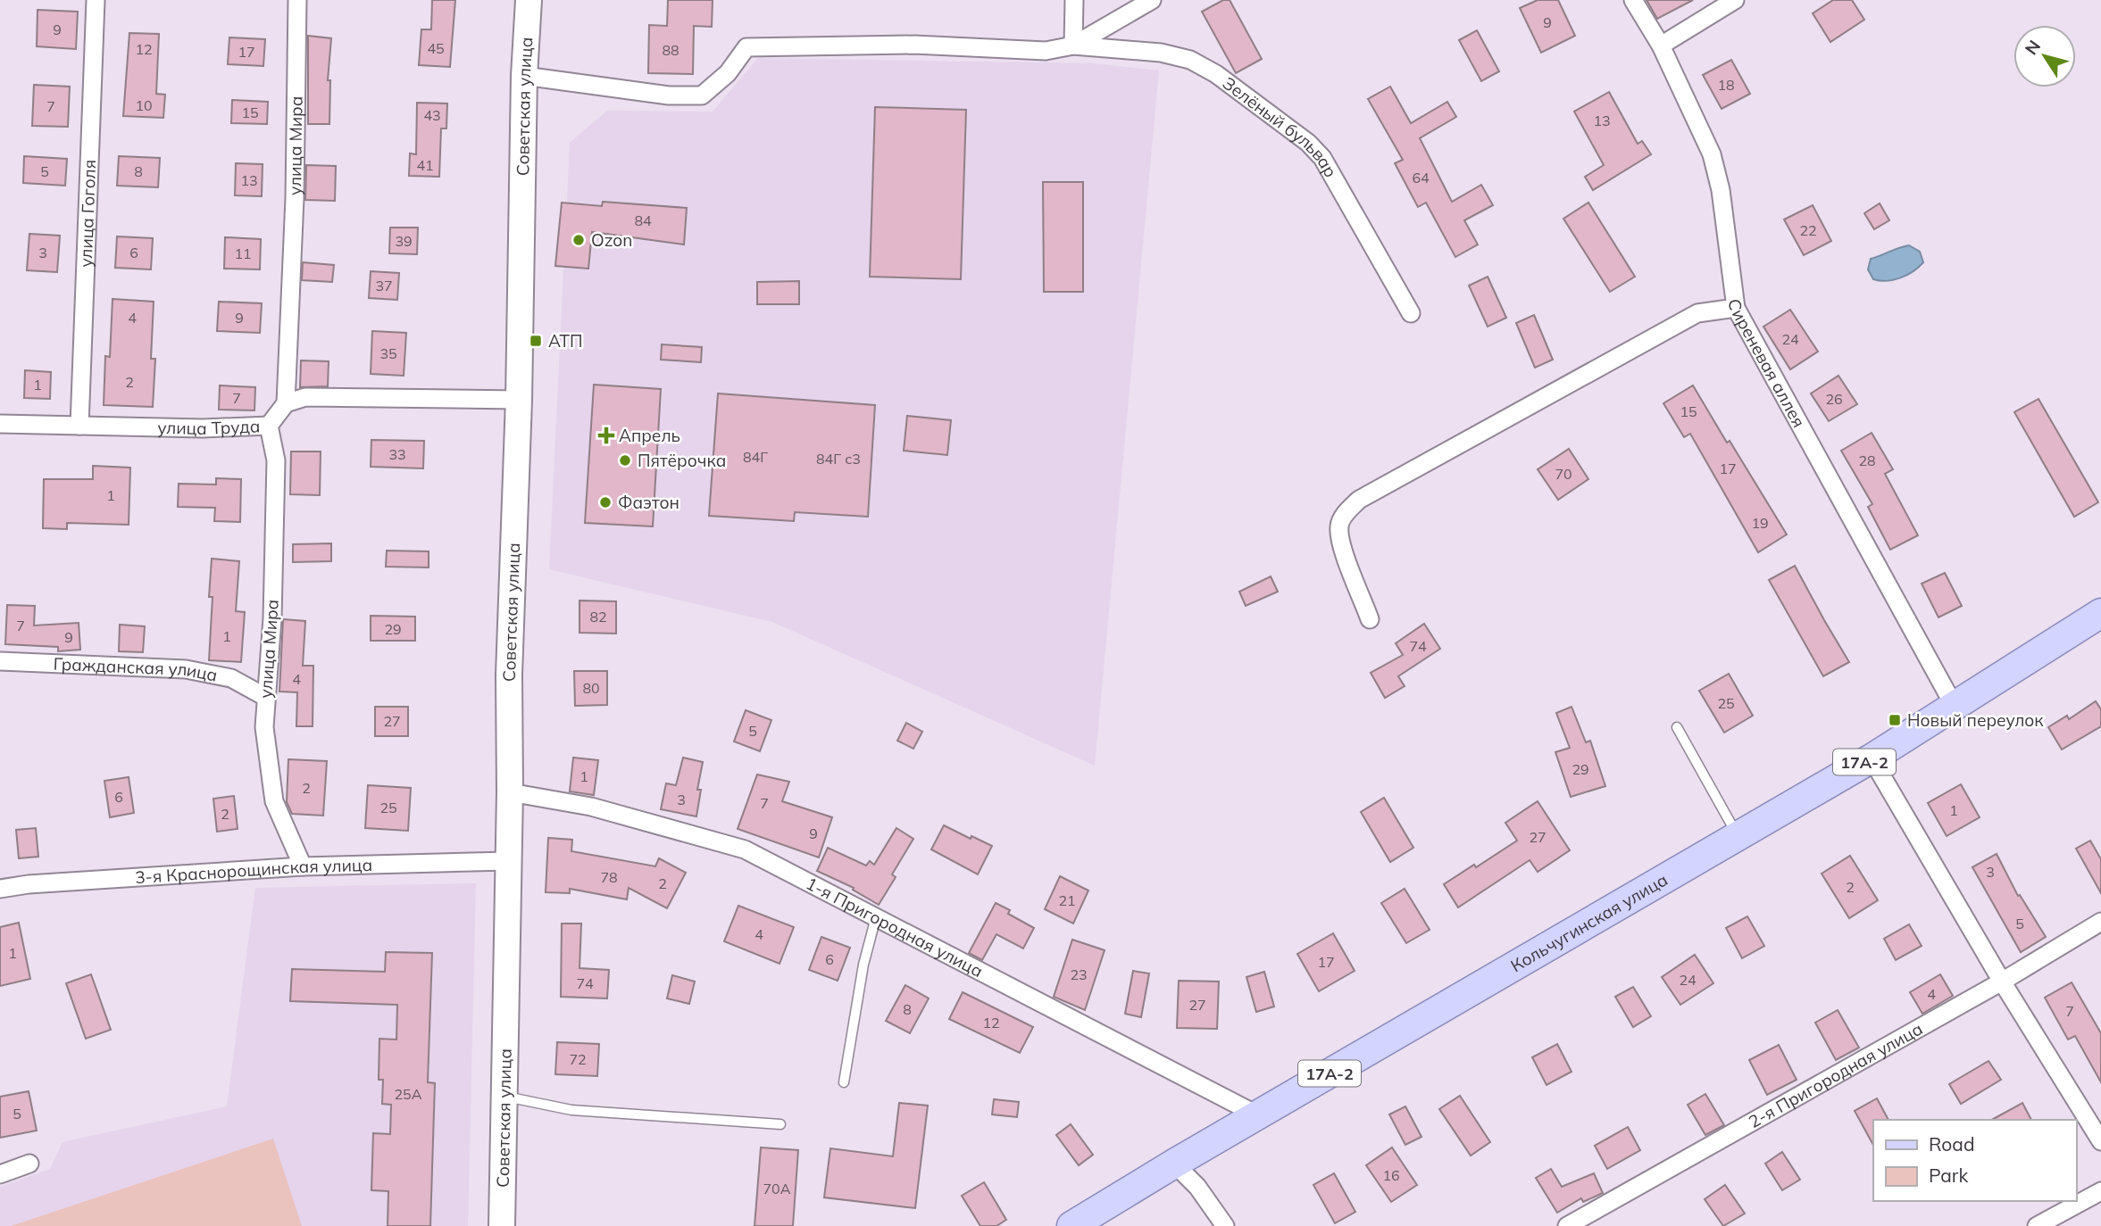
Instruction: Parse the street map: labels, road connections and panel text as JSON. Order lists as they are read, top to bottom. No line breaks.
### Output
{"streets":{"main road":["17А-2","Кольчугинская улица"],"street":["Советская улица","Зелёный бульвар","улица Мира","улица Гоголя","Сиреневая аллея","улица Труда","Гражданская улица","3-я Краснорощинская улица","1-я Пригородная улица","2-я Пригородная улица"]},"crossings":[["Советская улица","3-я Краснорощинская улица"],["Советская улица","1-я Пригородная улица"],["улица Мира","улица Труда"],["улица Мира","Гражданская улица"],["улица Мира","3-я Краснорощинская улица"],["улица Гоголя","улица Труда"],["Сиреневая аллея","Кольчугинская улица"],["Кольчугинская улица","1-я Пригородная улица"]],"places":{"other":["Ozon","Пятёрочка","Фаэтон"],"transit":["АТП","Новый переулок"],"health":["Апрель"]},"house_numbers":["9","9","45","12","88","17","18","10","7","15","43","13","41","5","8","64","13","84","22","39","3","6","11","37","4","9","24","35","2","1","7","26","15","33","84Г","84Г с3","28","17","70","1","19","82","7","29","1","9","74","4","80","25","27","5","29","1","2","6","3","7","25","1","2","9","27","3","78","2","2","21","5","4","1","6","17","23","24","74","4","27","8","7","12","72","25А","5","16","70А"],"legend":["Road","Park"],"north":"top left"}
